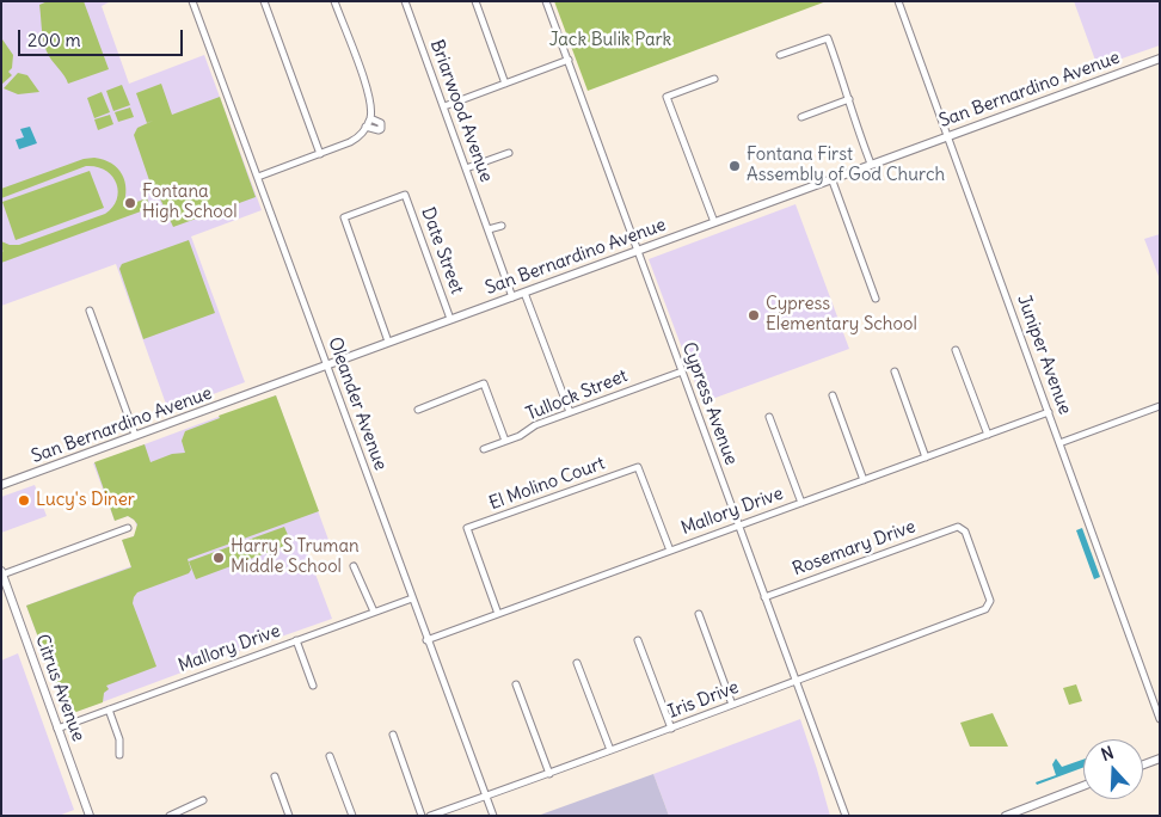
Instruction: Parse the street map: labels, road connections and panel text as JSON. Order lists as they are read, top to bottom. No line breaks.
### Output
{"streets":{"main road":["San Bernardino Avenue","Citrus Avenue"],"street":["Briarwood Avenue","Date Street","Juniper Avenue","Tullock Street","Oleander Avenue","Cypress Avenue","El Molino Court","Mallory Drive","Rosemary Drive","Iris Drive"]},"crossings":[["San Bernardino Avenue","Briarwood Avenue"],["San Bernardino Avenue","Date Street"],["San Bernardino Avenue","Juniper Avenue"],["San Bernardino Avenue","Oleander Avenue"],["San Bernardino Avenue","Cypress Avenue"],["Juniper Avenue","Mallory Drive"],["Tullock Street","Cypress Avenue"],["Oleander Avenue","Mallory Drive"],["Oleander Avenue","Iris Drive"],["Cypress Avenue","Mallory Drive"],["Cypress Avenue","Rosemary Drive"],["Cypress Avenue","Iris Drive"],["El Molino Court","Mallory Drive"],["Mallory Drive","Citrus Avenue"],["Rosemary Drive","Iris Drive"]],"parks":["Jack Bulik Park"],"places":["Fontana First Assembly of God Church","Fontana High School","Cypress Elementary School","Lucy's Diner","Harry S Truman Middle School"],"scale_bar":"200 m","north":"top"}
